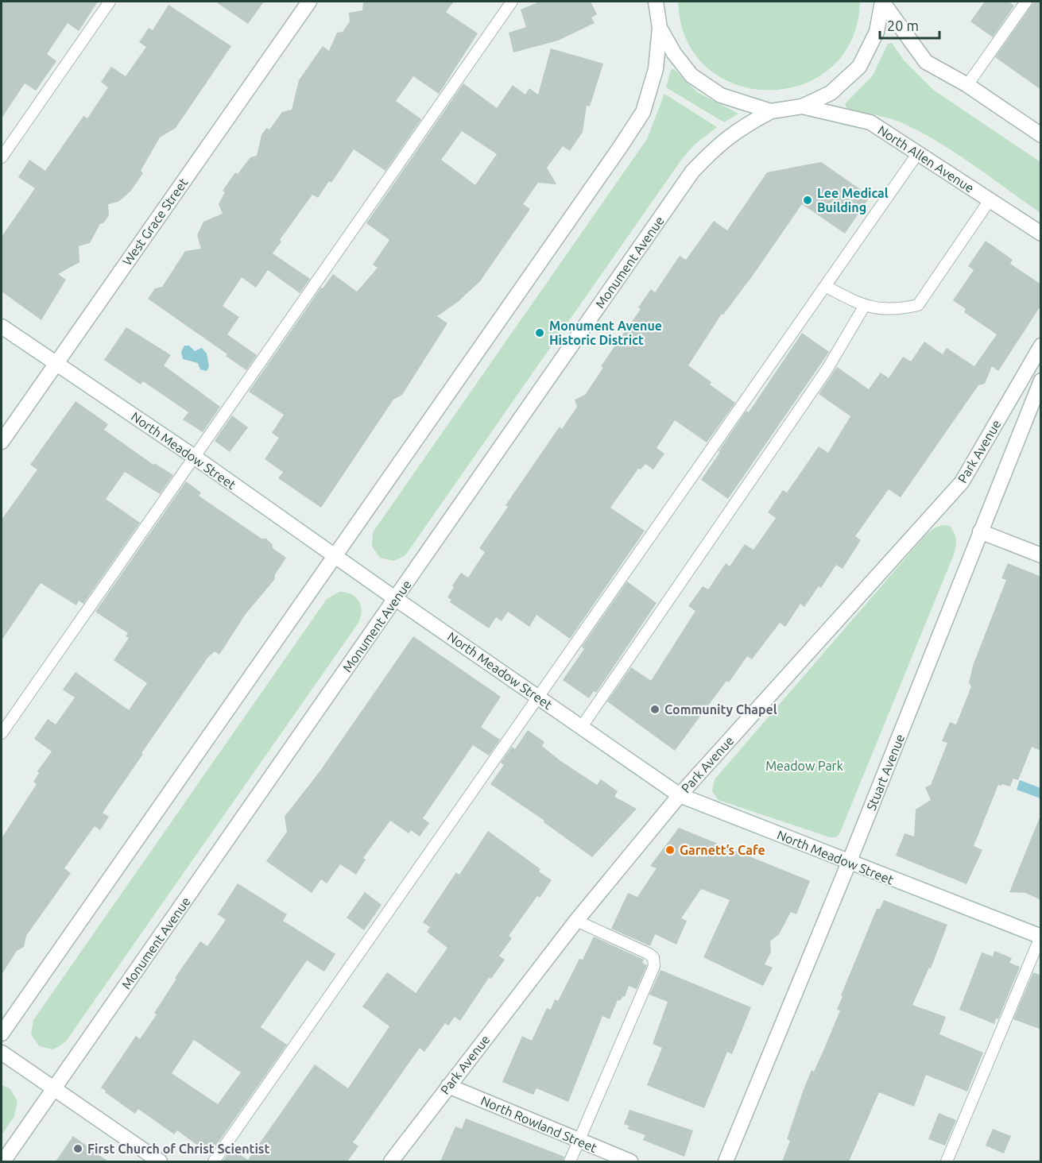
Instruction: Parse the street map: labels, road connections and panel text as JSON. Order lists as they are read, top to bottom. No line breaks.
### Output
{"streets":{"street":["North Allen Avenue","West Grace Street","Monument Avenue","North Meadow Street","Park Avenue","Stuart Avenue","North Rowland Street"]},"crossings":[["West Grace Street","North Meadow Street"],["Monument Avenue","North Meadow Street"],["North Meadow Street","Park Avenue"],["North Meadow Street","Stuart Avenue"],["Park Avenue","North Rowland Street"]],"parks":["Meadow Park"],"places":["Lee Medical Building","Monument Avenue Historic District","Community Chapel","Garnett’s Cafe","First Church of Christ Scientist"],"scale_bar":"20 m"}
